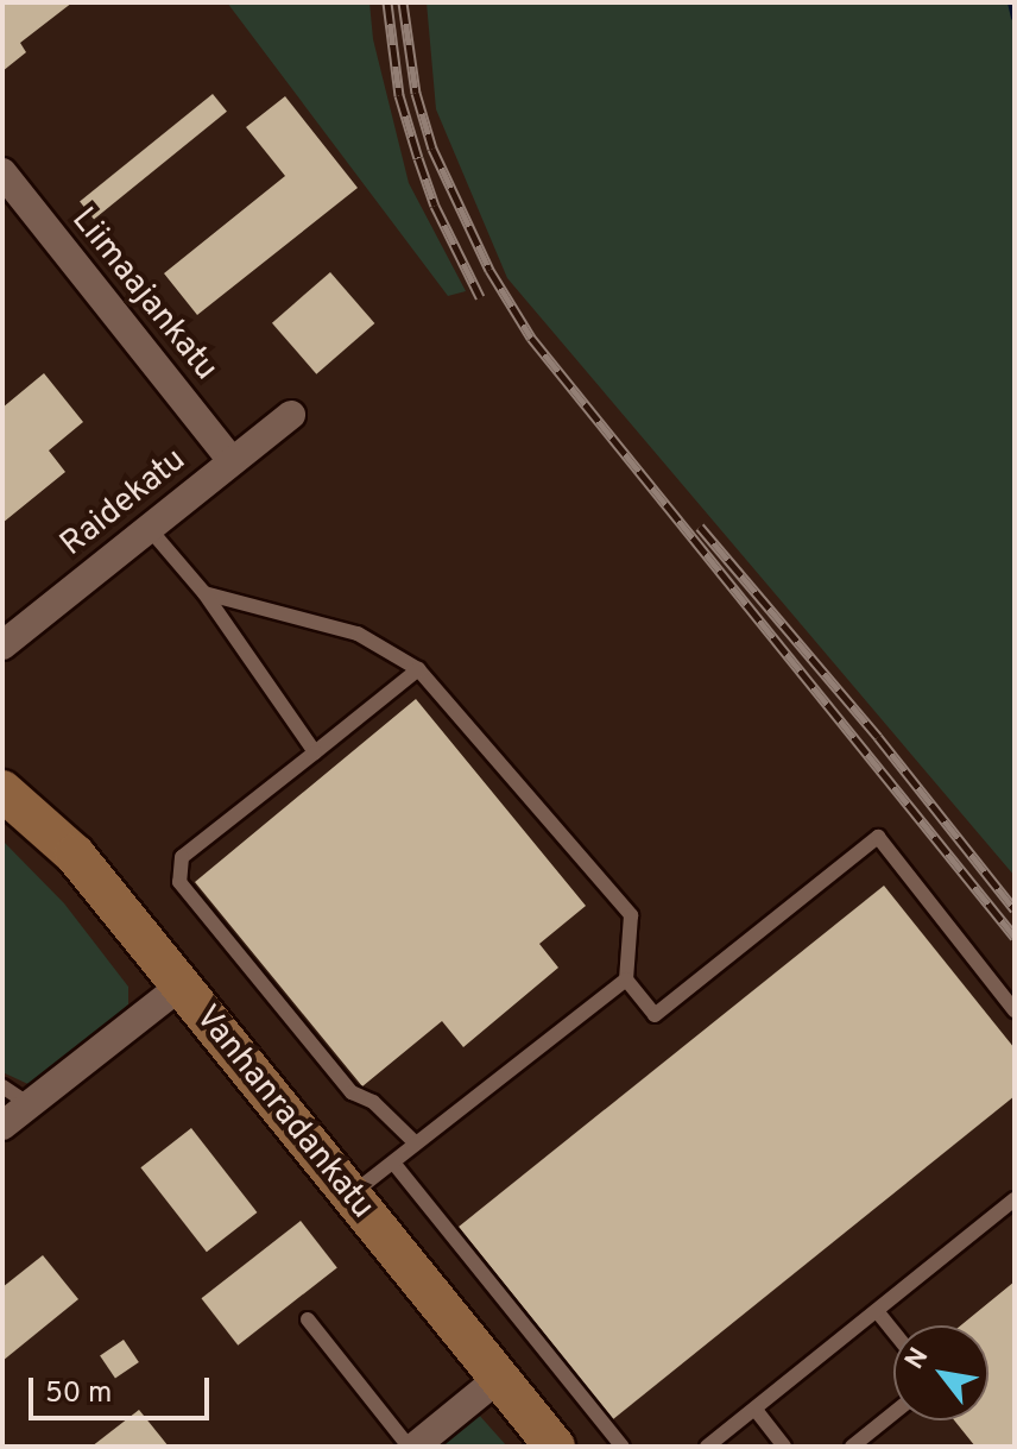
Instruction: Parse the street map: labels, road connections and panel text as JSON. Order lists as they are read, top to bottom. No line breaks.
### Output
{"streets":{"street":["Liimaajankatu","Raidekatu","Vanhanradankatu"]},"crossings":[["Liimaajankatu","Raidekatu"]],"scale_bar":"50 m","north":"top left"}
